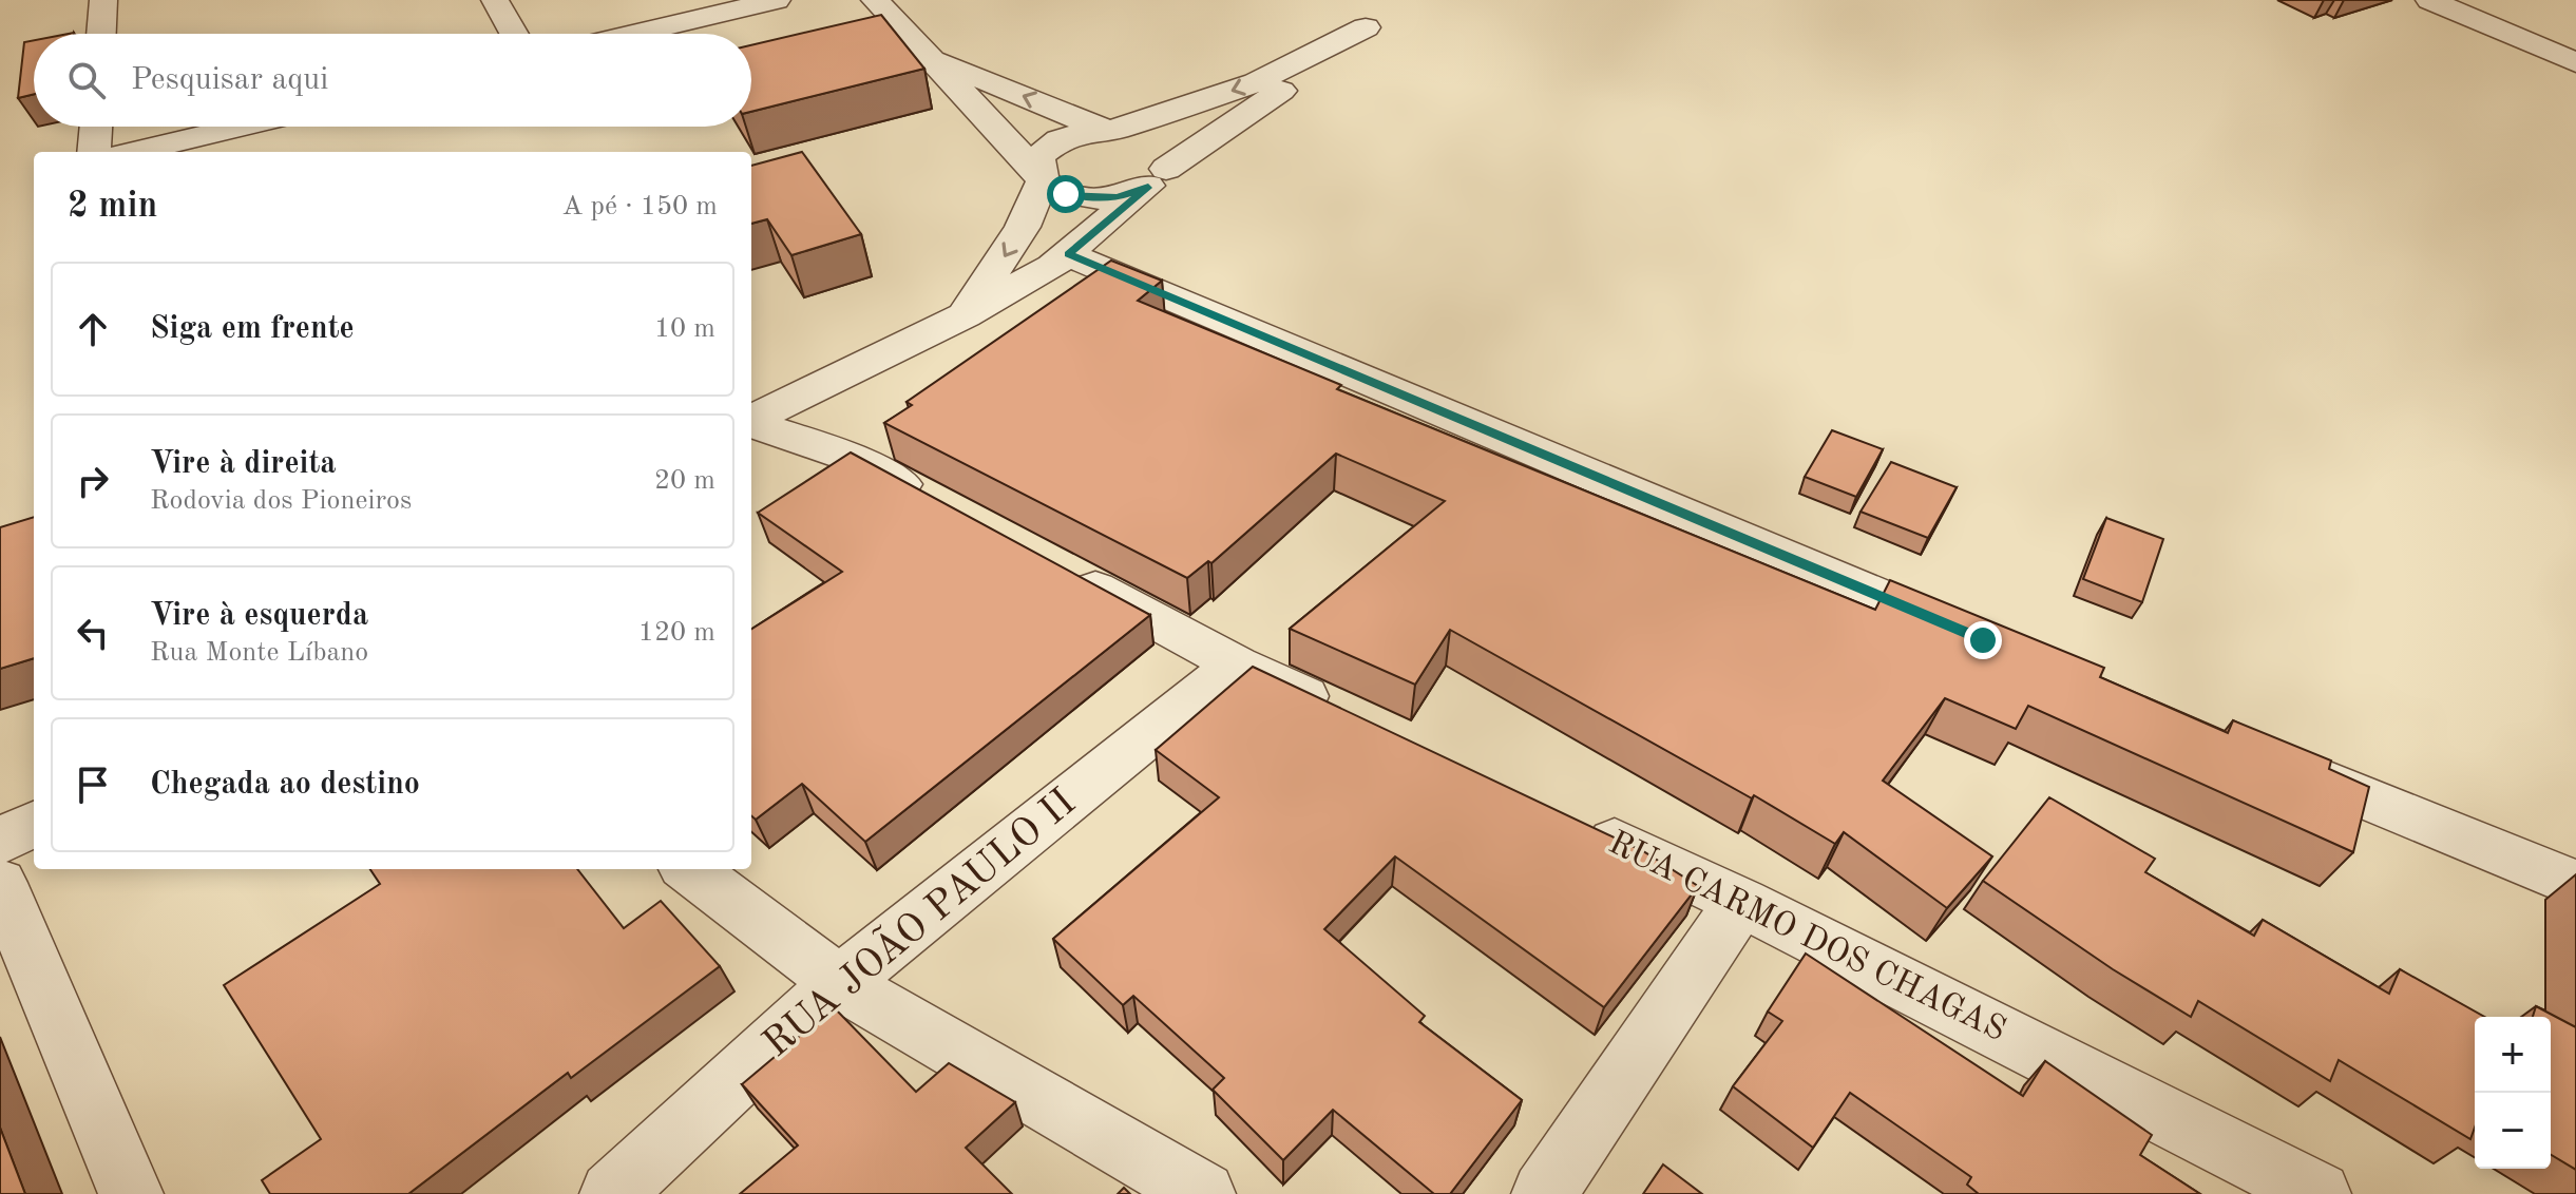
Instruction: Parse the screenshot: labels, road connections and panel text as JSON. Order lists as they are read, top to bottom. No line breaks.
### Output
{"streets":{"street":["RUA JOÃO PAULO II","RUA CARMO DOS CHAGAS"]},"page":{"search":"Pesquisar aqui","heading":["2 min","A pé · 150 m"],"list":[["Siga em frente","10 m"],["Vire à direita","Rodovia dos Pioneiros","20 m"],["Vire à esquerda","Rua Monte Líbano","120 m"],"Chegada ao destino"],"map_buttons":["+","−"]}}
